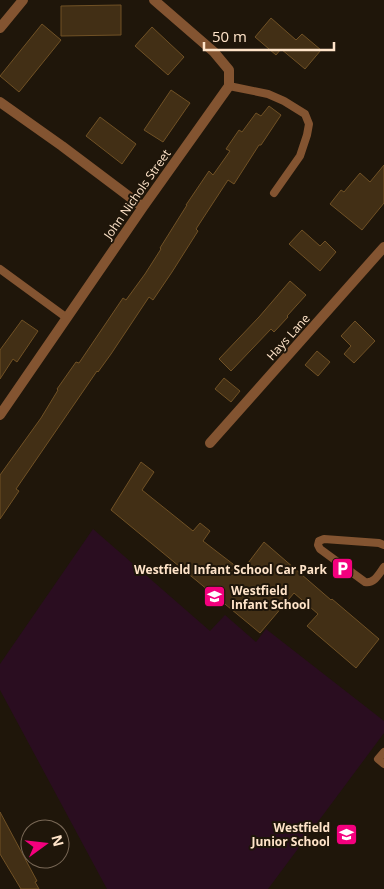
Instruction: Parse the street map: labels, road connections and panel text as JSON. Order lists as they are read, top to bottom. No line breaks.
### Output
{"streets":{"street":["John Nichols Street","Hays Lane"]},"places":{"parking":["Westfield Infant School Car Park"],"school or university":["Westfield Infant School","Westfield Junior School"]},"scale_bar":"50 m","north":"right"}
